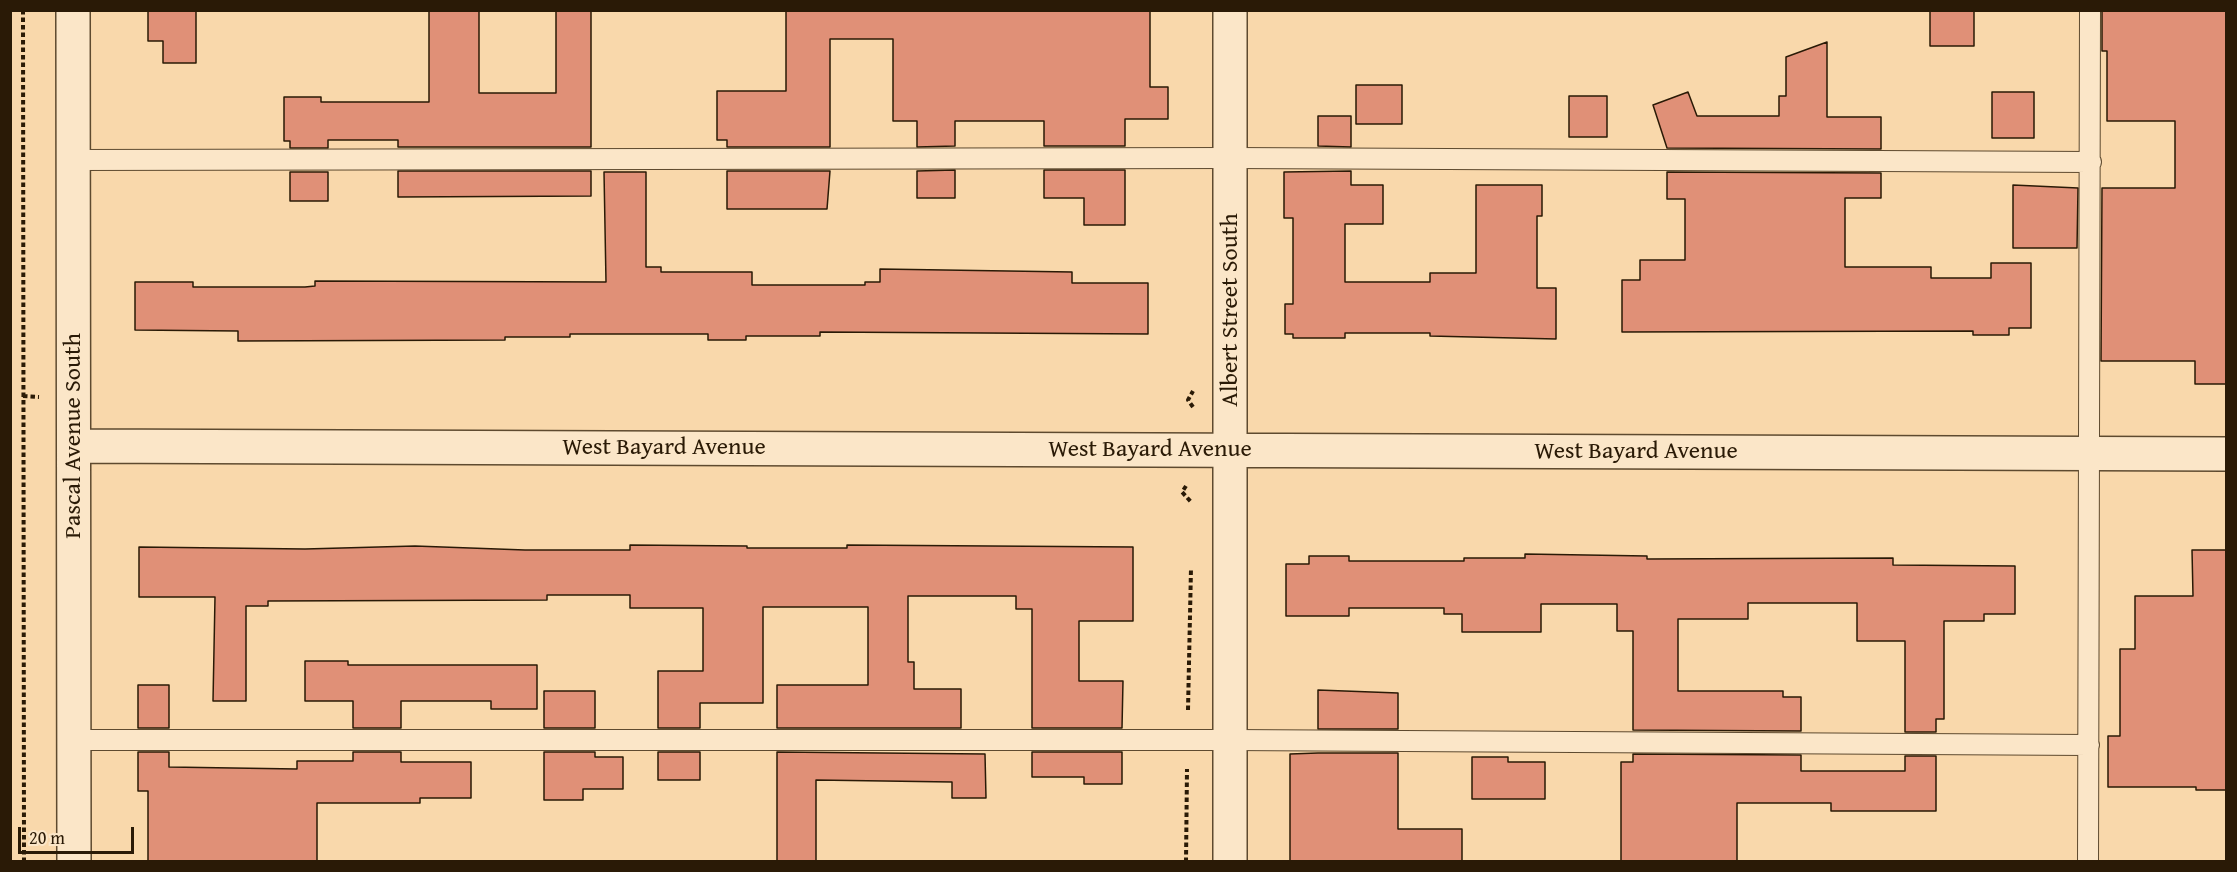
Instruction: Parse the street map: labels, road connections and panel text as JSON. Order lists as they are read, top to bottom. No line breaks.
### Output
{"streets":{"street":["Albert Street South","Pascal Avenue South","West Bayard Avenue"]},"crossings":[["Albert Street South","West Bayard Avenue"],["Pascal Avenue South","West Bayard Avenue"]],"scale_bar":"20 m"}
